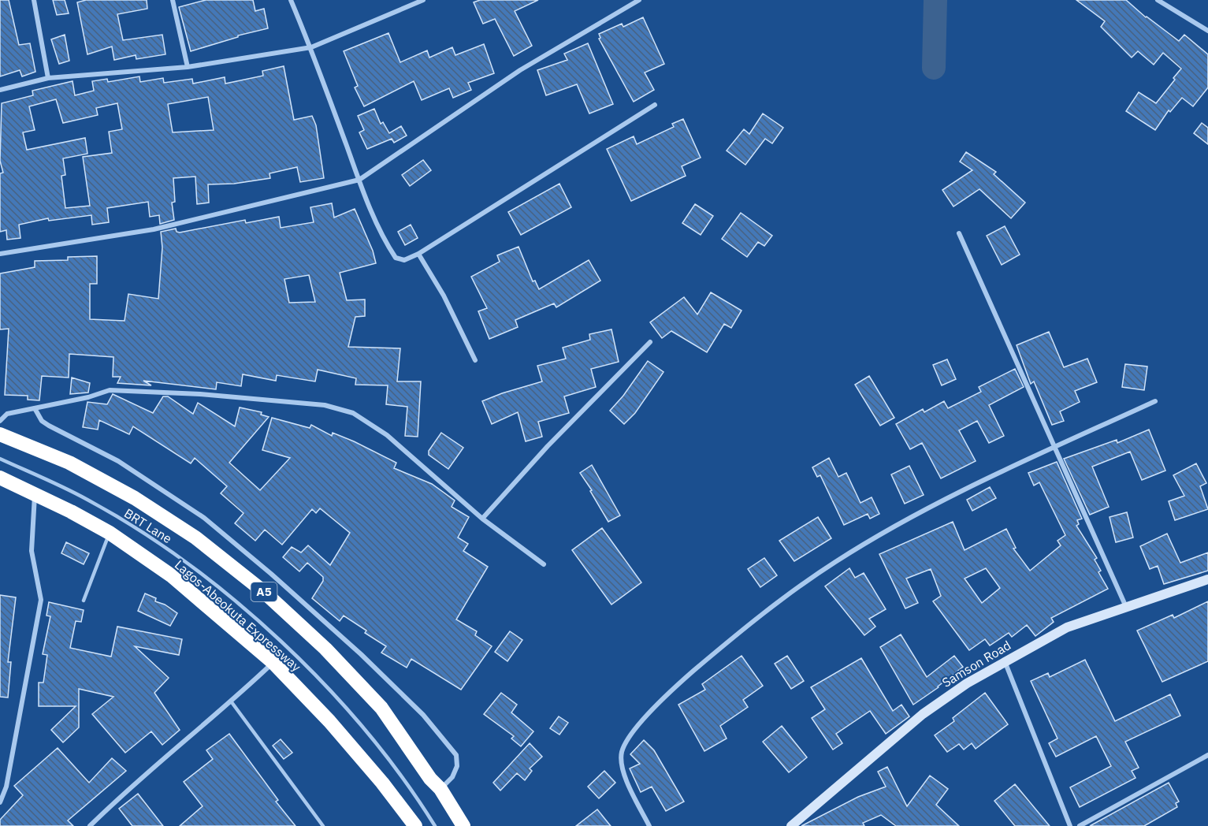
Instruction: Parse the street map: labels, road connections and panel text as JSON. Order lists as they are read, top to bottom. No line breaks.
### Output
{"streets":{"highway":["A5","Lagos-Abeokuta Expressway"],"street":["Samson Road"],"lane":["BRT Lane"]}}
